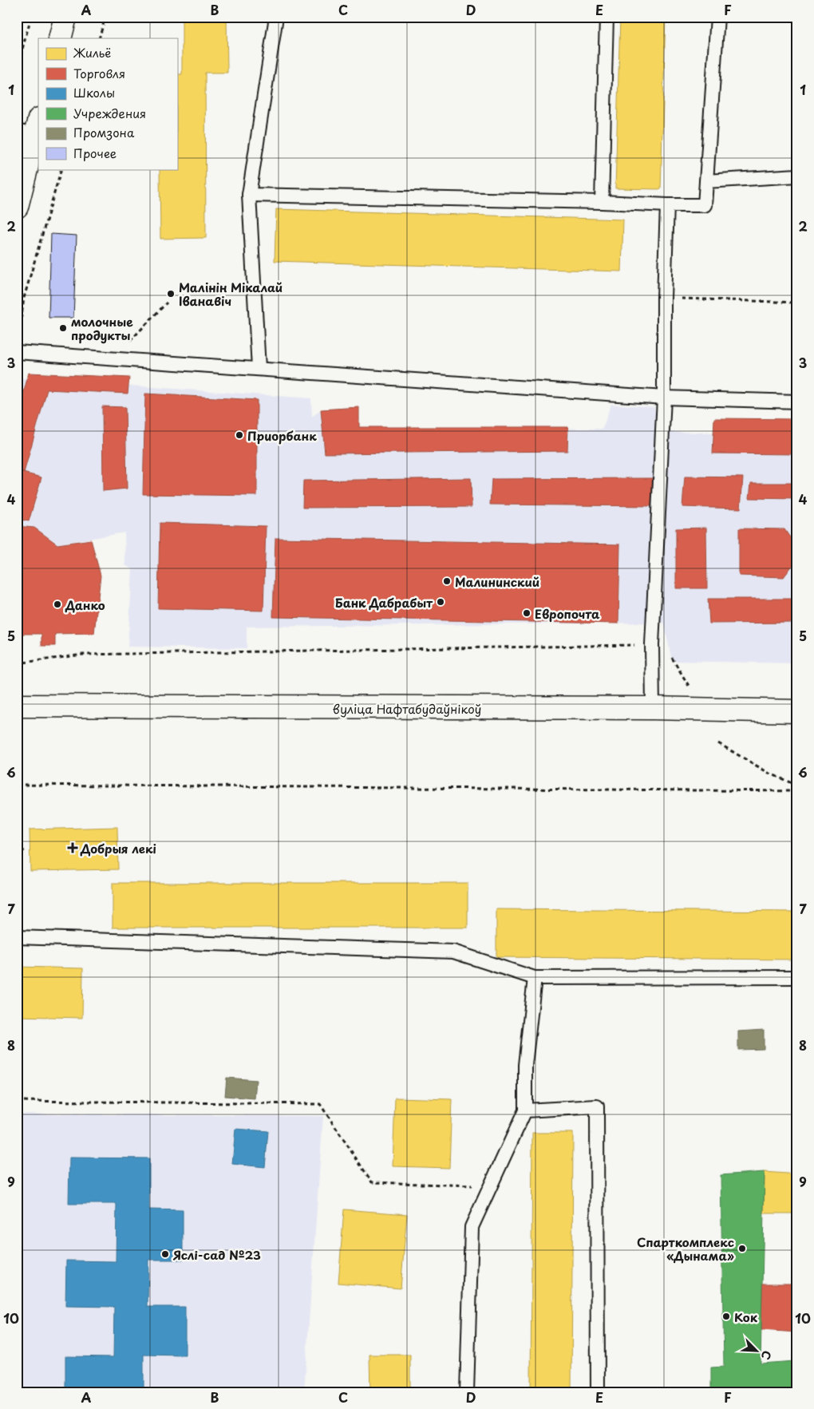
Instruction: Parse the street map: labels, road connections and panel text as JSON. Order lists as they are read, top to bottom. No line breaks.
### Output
{"streets":{"main road":["вуліца Нафтабудаўнікоў"]},"places":{"other":["Малінін Мікалай Іванавіч","молочные продукты","Приорбанк","Малининский","Банк Дабрабыт","Данко","Европочта","Спарткомплекс «Дынама»","Яслі-сад №23","Кок"],"health":["Добрыя лекі"]},"legend":["Жильё","Торговля","Школы","Учреждения","Промзона","Прочее"],"north":"bottom right","grid":{"columns":["A","B","C","D","E","F"],"rows":["1","2","3","4","5","6","7","8","9","10"]}}
